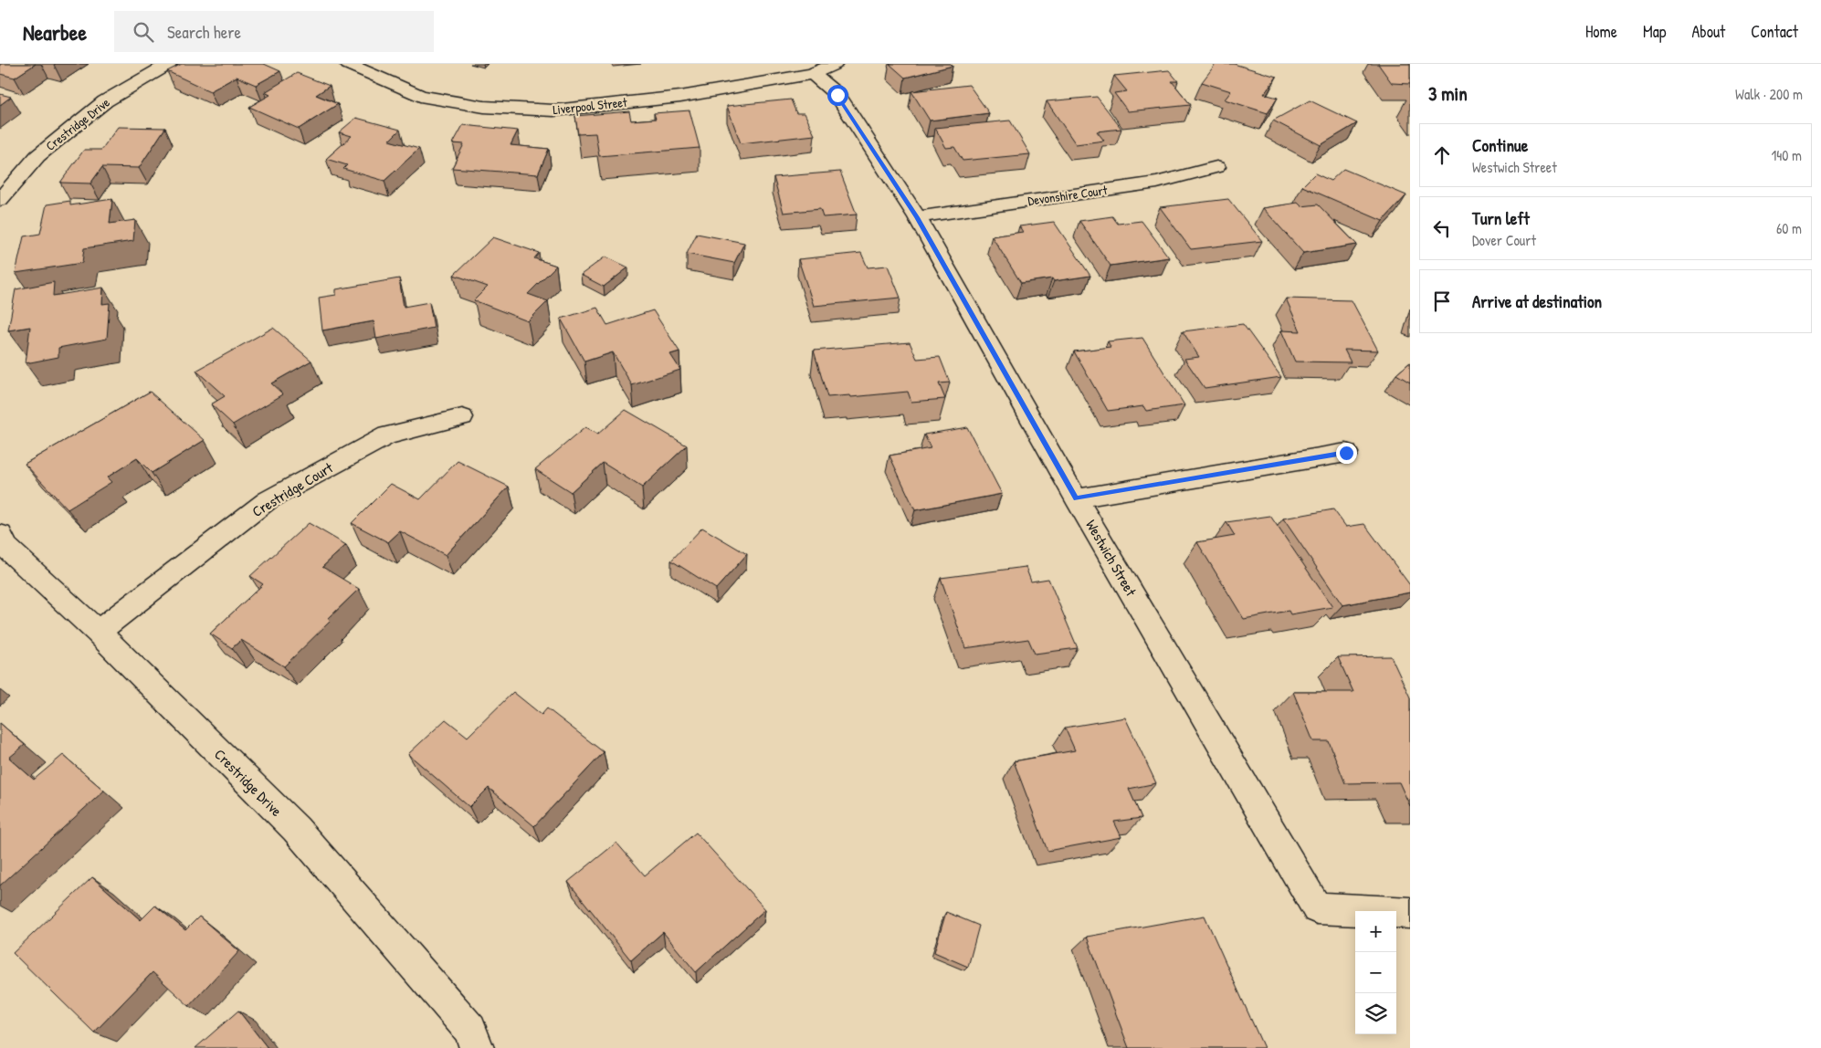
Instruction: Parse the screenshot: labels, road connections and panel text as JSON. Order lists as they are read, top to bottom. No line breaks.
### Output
{"streets":{"street":["Liverpool Street","Crestridge Drive","Devonshire Court","Crestridge Court","Westwich Street"]},"crossings":[["Liverpool Street","Westwich Street"],["Crestridge Drive","Crestridge Court"],["Devonshire Court","Westwich Street"]],"page":{"header":"Nearbee","search":"Search here","nav":["Home","Map","About","Contact"],"heading":["3 min","Walk · 200 m"],"list":[["Continue","Westwich Street","140 m"],["Turn left","Dover Court","60 m"],"Arrive at destination"],"map_buttons":["+","−"]}}
